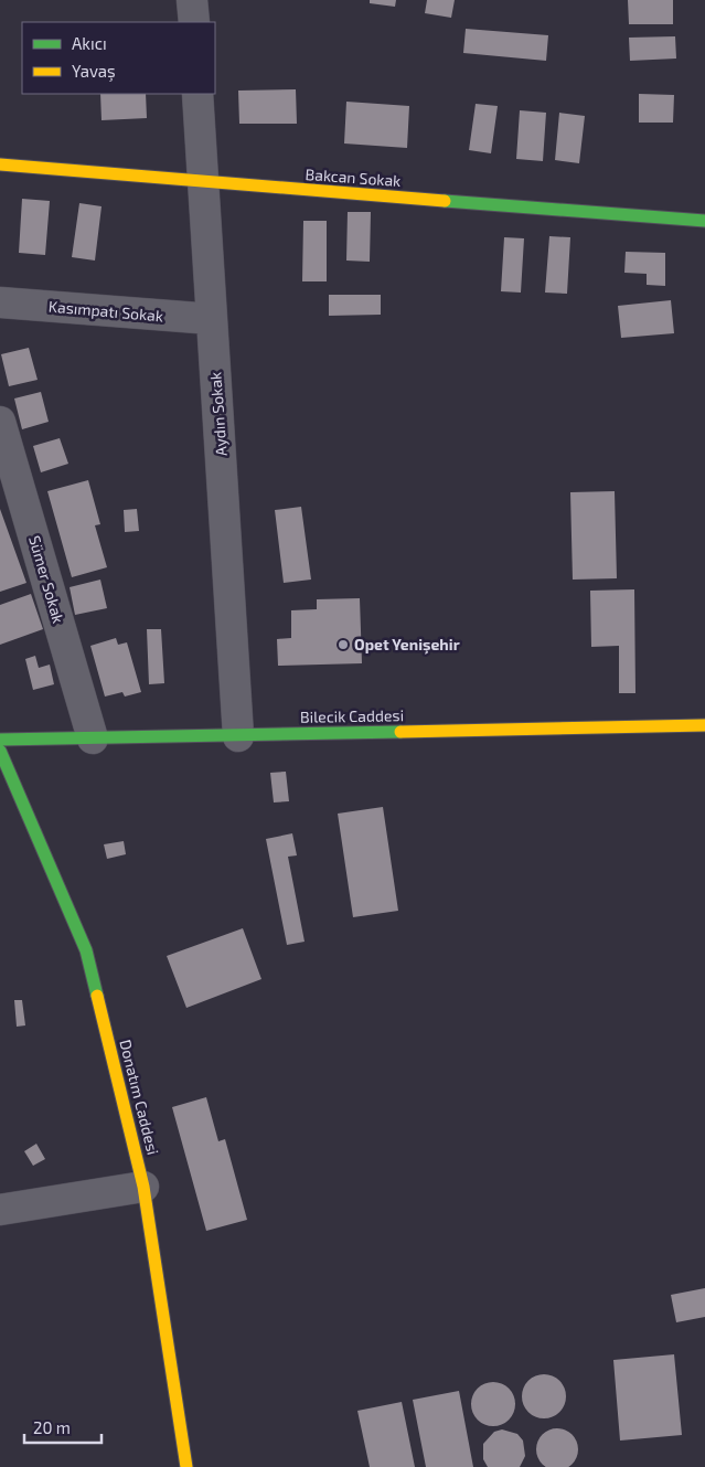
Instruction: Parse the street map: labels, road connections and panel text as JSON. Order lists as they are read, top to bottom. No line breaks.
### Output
{"streets":{"street":["Bakcan Sokak","Kasımpatı Sokak","Aydın Sokak","Sümer Sokak","Bilecik Caddesi","Donatım Caddesi"]},"crossings":[["Bakcan Sokak","Aydın Sokak"],["Kasımpatı Sokak","Aydın Sokak"],["Aydın Sokak","Bilecik Caddesi"],["Sümer Sokak","Bilecik Caddesi"]],"places":["Opet Yenişehir"],"legend":["Akıcı","Yavaş"],"scale_bar":"20 m"}
